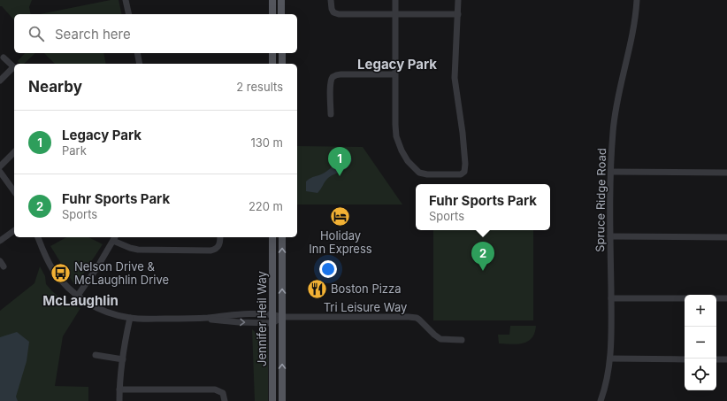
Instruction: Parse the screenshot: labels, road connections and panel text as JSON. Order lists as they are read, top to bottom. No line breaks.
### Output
{"streets":{"main road":["Jennifer Heil Way"],"street":["Spruce Ridge Road","Tri Leisure Way"]},"crossings":[["Tri Leisure Way","Jennifer Heil Way"]],"districts":["Legacy Park","McLaughlin"],"places":{"hotel":["Holiday Inn Express"],"bus stop":["Nelson Drive & McLaughlin Drive"],"restaurant":["Boston Pizza"]},"page":{"search":"Search here","heading":["Nearby","2 results"],"list":[{"mark":"1","name":"Legacy Park","note":"Park","value":"130 m"},{"mark":"2","name":"Fuhr Sports Park","note":"Sports","value":"220 m"}],"pins":["1","2"],"popup":["Fuhr Sports Park","Sports"],"map_buttons":["+","−"]}}
